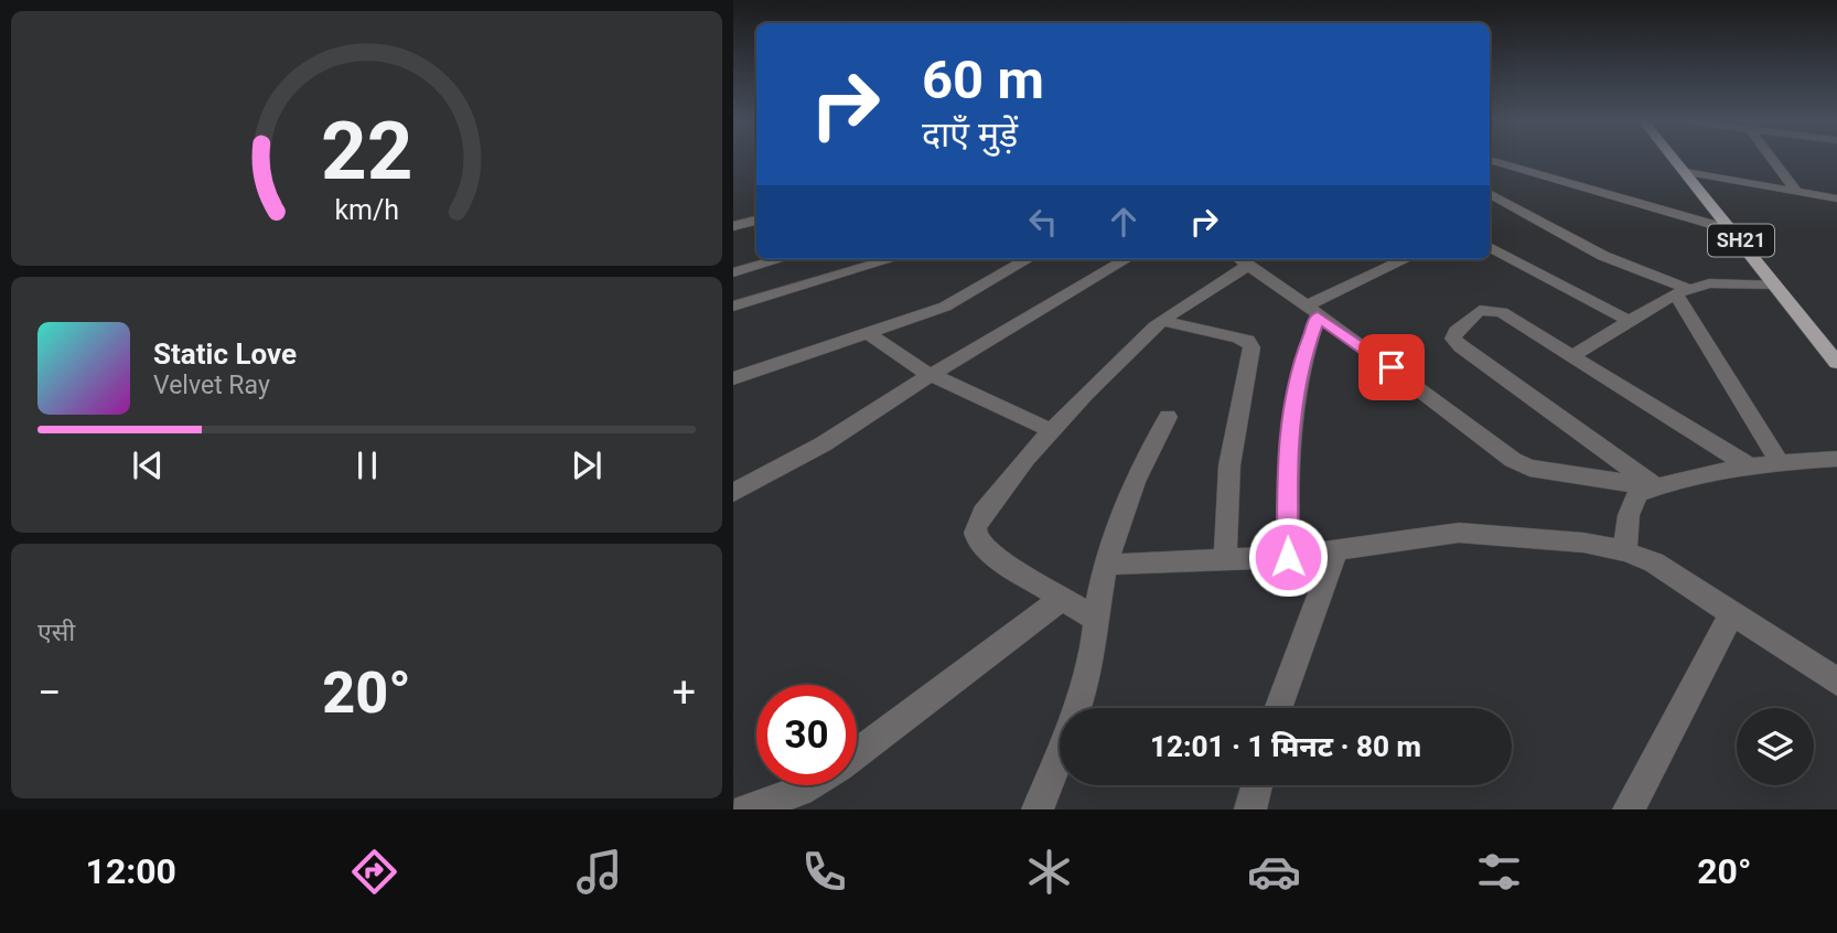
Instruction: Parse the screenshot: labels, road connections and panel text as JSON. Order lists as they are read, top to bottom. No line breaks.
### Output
{"streets":{"main road":["SH21"]},"page":{"turn":["60 m","दाएँ मुड़ें"],"song":["Static Love","Velvet Ray"],"tile":"एसी","heat":["−","20°","+"],"limit":"30","trip":"12:01 · 1 मिनट · 80 m","tabs":["12:00","20°"],"gauge":["22","km/h"]}}
